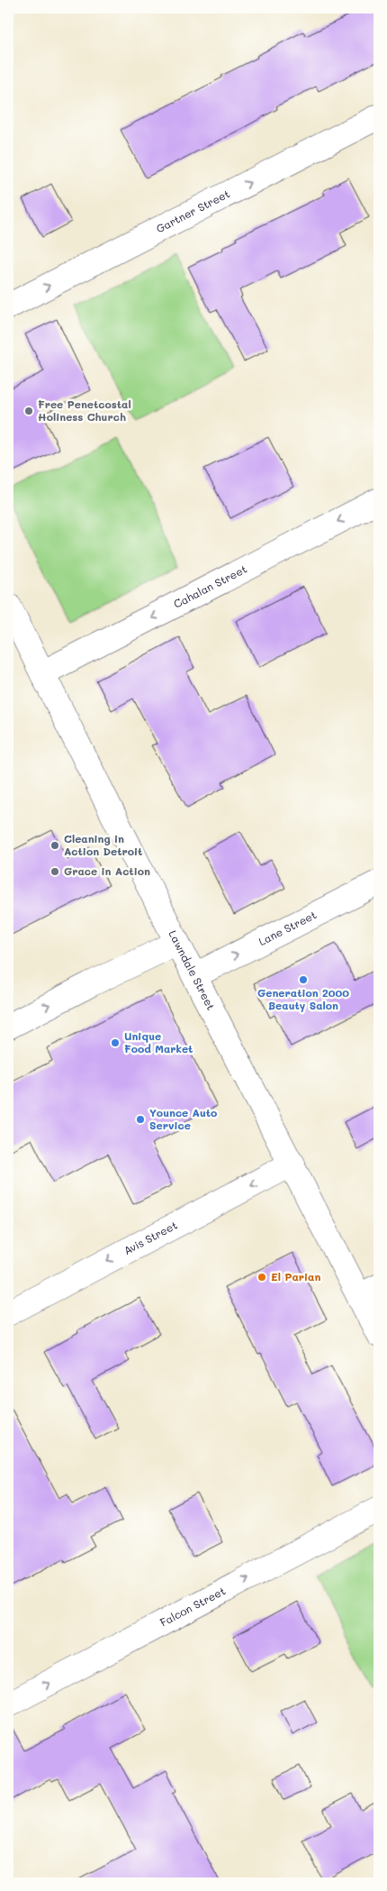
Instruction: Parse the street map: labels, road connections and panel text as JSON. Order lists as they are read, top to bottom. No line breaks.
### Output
{"streets":{"street":["Gartner Street","Cahalan Street","Lane Street","Lawndale Street","Avis Street","Falcon Street"]},"crossings":[["Cahalan Street","Lawndale Street"],["Lane Street","Lawndale Street"],["Lawndale Street","Avis Street"]],"one_way":["Gartner Street","Cahalan Street","Lane Street","Avis Street","Falcon Street"],"places":["Free Penetcostal Holiness Church","Cleaning in Action Detroit","Grace in Action","Generation 2000 Beauty Salon","Unique Food Market","Younce Auto Service","El Parian"]}
